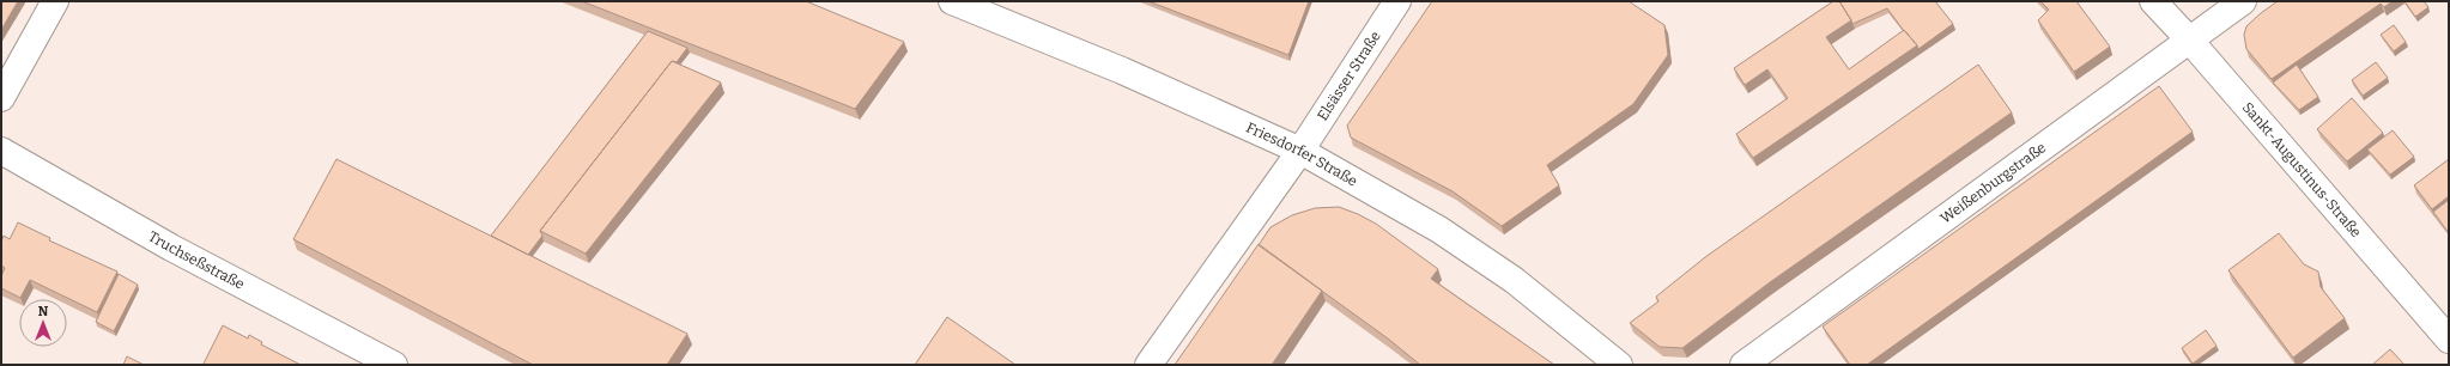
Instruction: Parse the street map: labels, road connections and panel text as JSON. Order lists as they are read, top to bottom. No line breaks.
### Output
{"streets":{"street":["Elsässer Straße","Friesdorfer Straße","Sankt-Augustinus-Straße","Weißenburgstraße","Truchseßstraße"]},"crossings":[["Elsässer Straße","Friesdorfer Straße"],["Sankt-Augustinus-Straße","Weißenburgstraße"]],"north":"top"}
